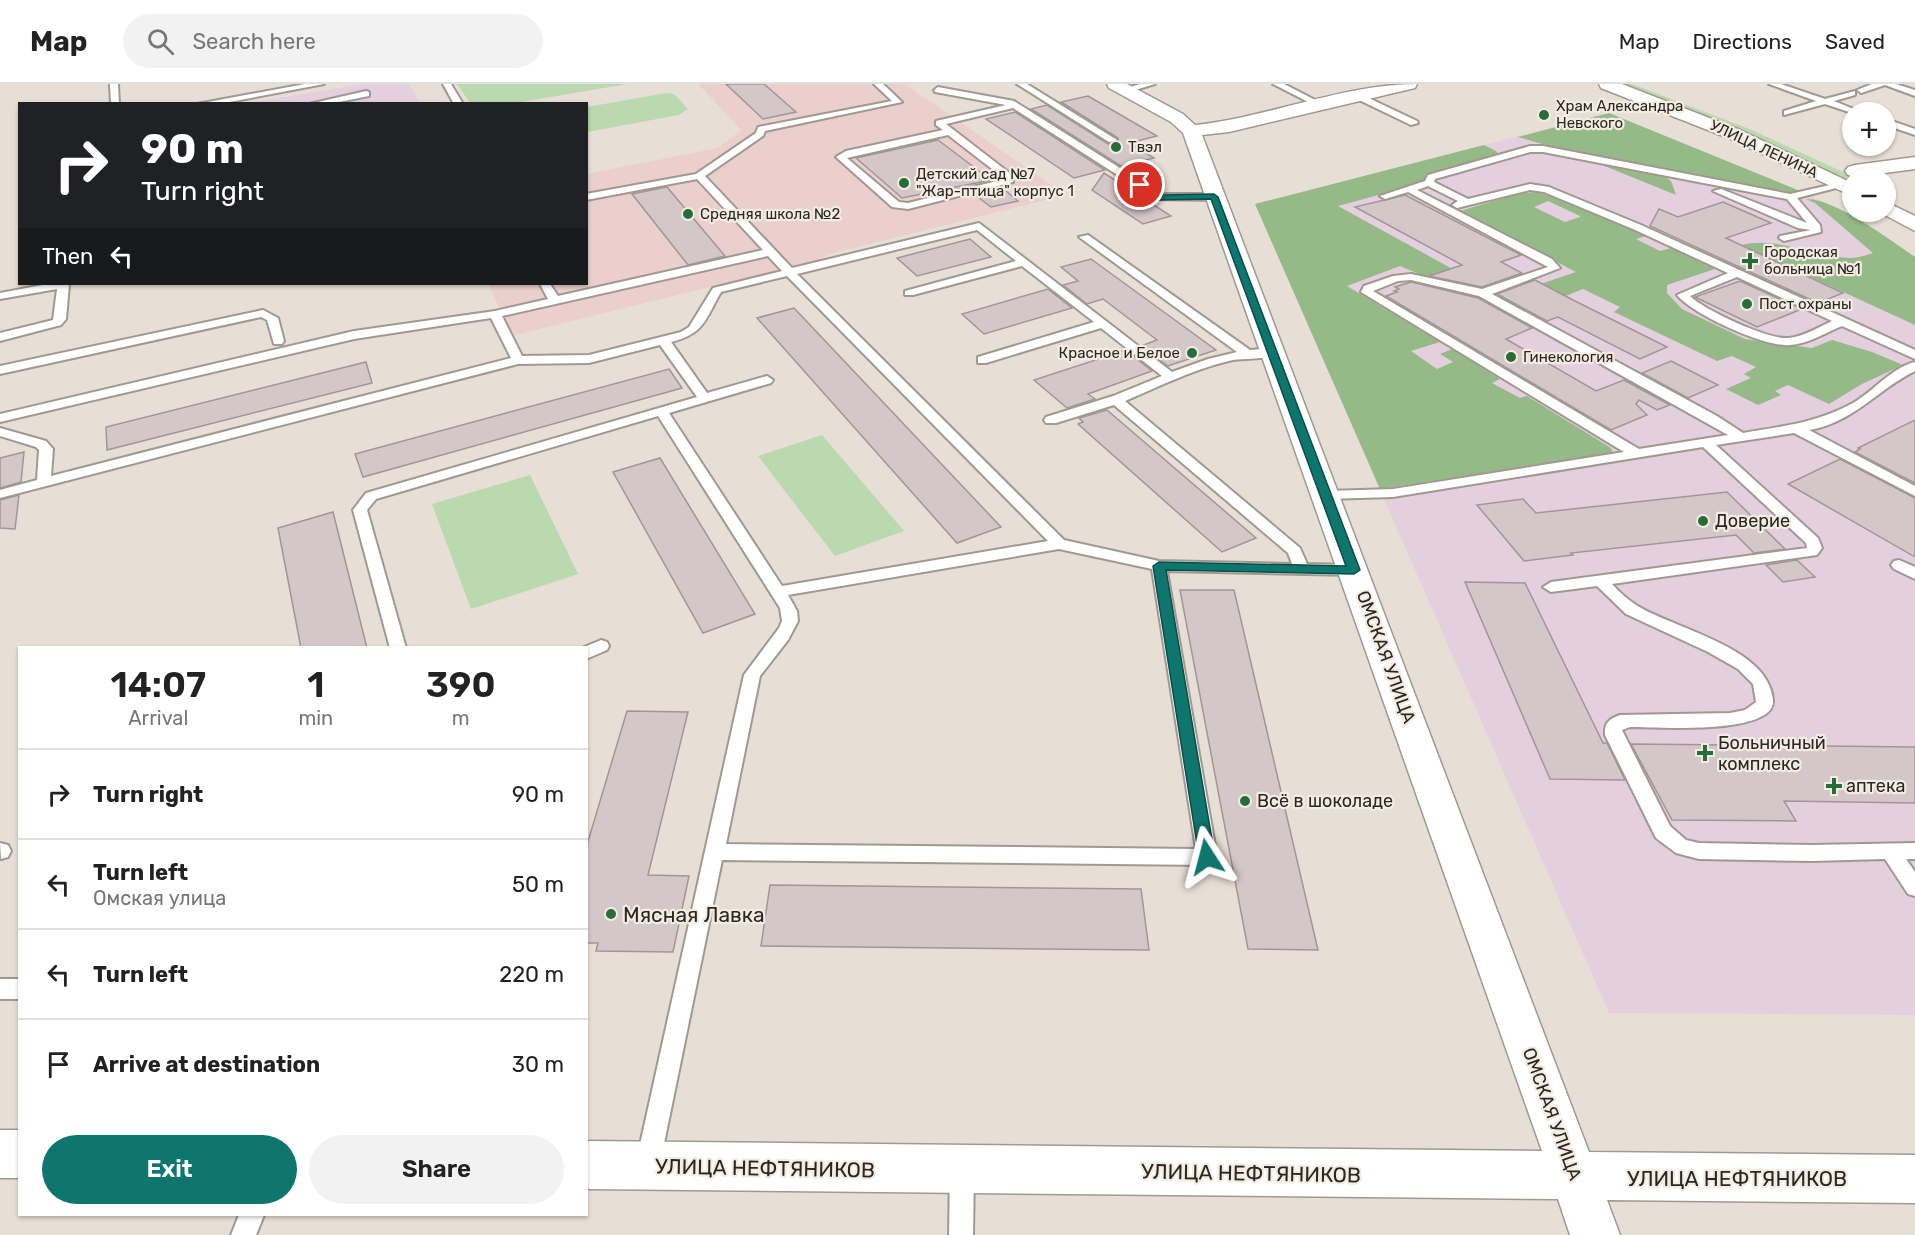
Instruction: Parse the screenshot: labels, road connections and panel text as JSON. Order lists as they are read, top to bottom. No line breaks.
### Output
{"streets":{"main road":["УЛИЦА ЛЕНИНА","ОМСКАЯ УЛИЦА","УЛИЦА НЕФТЯНИКОВ"]},"crossings":[["ОМСКАЯ УЛИЦА","УЛИЦА НЕФТЯНИКОВ"]],"places":{"other":["Храм Александра Невского","Твэл","Детский сад №7 \"Жар-птица\" корпус 1","Средняя школа №2","Пост охраны","Красное и Белое","Гинекология","Доверие","Всё в шоколаде","Мясная Лавка"],"health":["Городская больница №1","Больничный комплекс","аптека"]},"page":{"header":"Map","search":"Search here","nav":["Map","Directions","Saved"],"map_buttons":["+","−"],"turn":["90 m","Turn right"],"then":"Then","eta":["14:07","Arrival","1","min","390","m"],"list":[{"name":"Turn right","value":"90 m"},{"name":"Turn left","note":"Омская улица","value":"50 m"},{"name":"Turn left","value":"220 m"},{"name":"Arrive at destination","value":"30 m"}],"buttons":["Exit","Share"]}}
